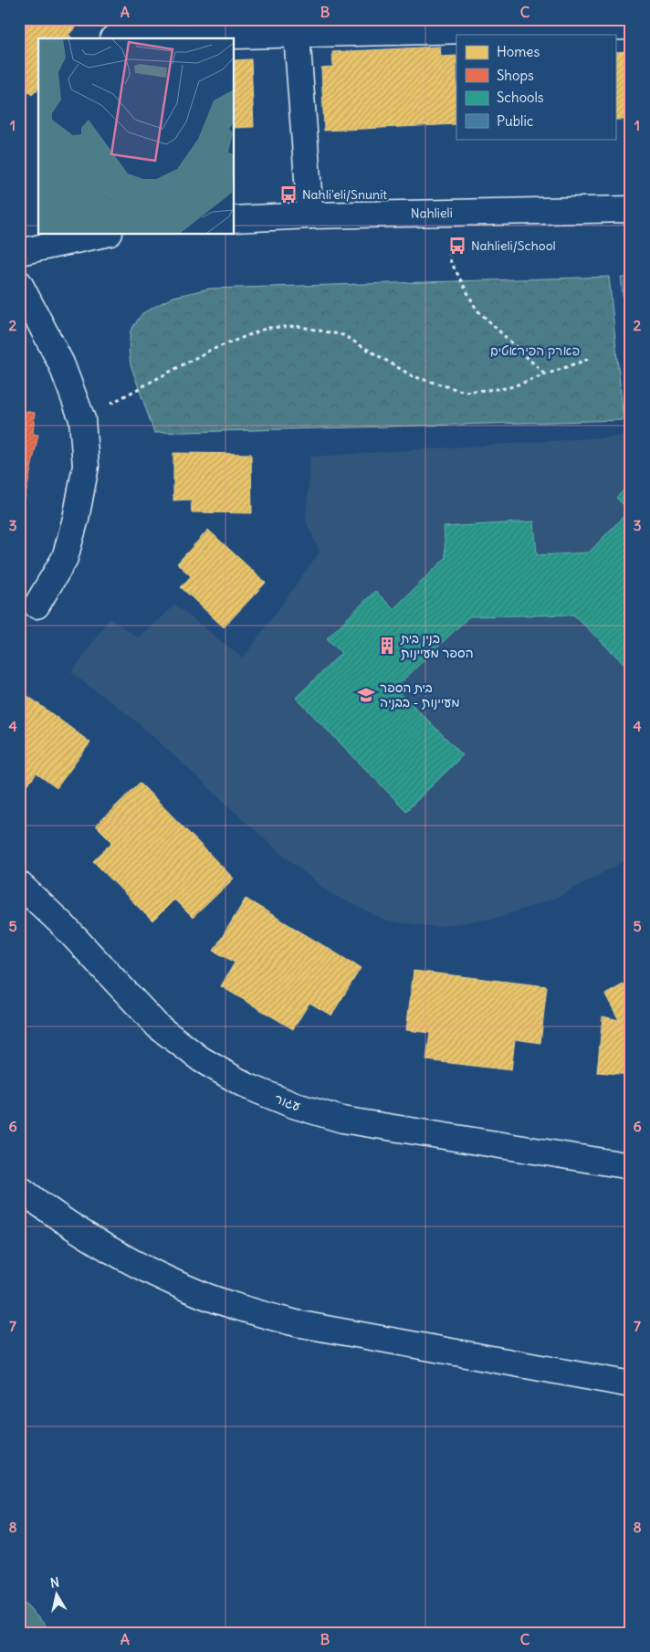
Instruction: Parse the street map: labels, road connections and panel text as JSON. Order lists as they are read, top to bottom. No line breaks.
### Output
{"streets":{"street":["Nahlieli","עגור"]},"parks":["פארק הפיראטים"],"places":{"bus stop":["Nahli'eli/Snunit","Nahlieli/School"],"building":["בנין בית הספר מעיינות"],"school or university":["בית הספר מעיינות - בבניה"]},"legend":["Homes","Shops","Schools","Public"],"north":"top","grid":{"columns":["A","B","C"],"rows":["1","2","3","4","5","6","7","8"]}}
